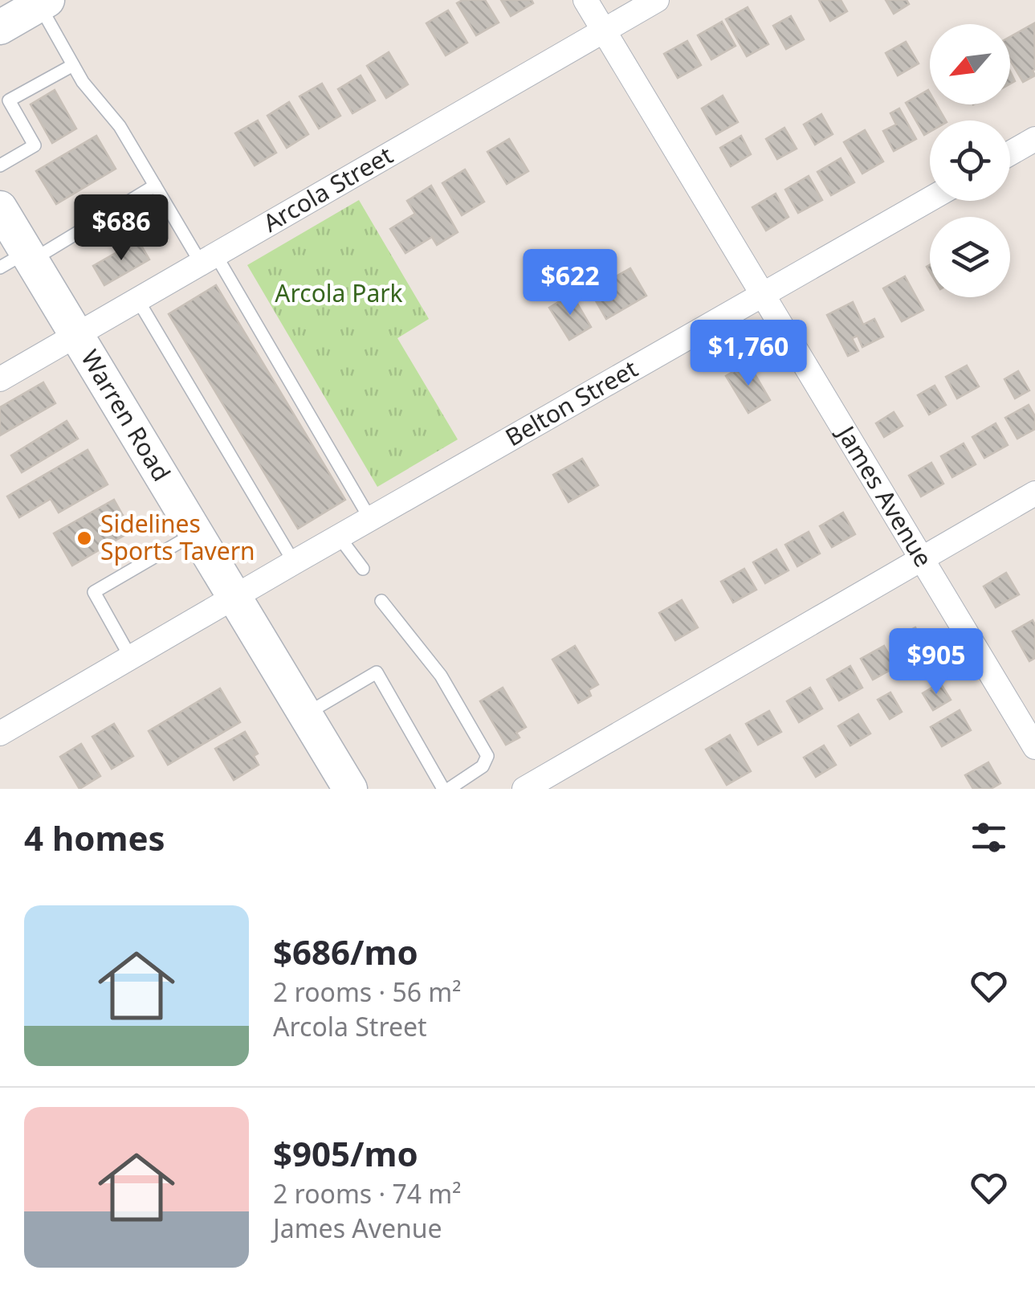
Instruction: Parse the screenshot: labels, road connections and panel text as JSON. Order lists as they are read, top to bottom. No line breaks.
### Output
{"streets":{"main road":["Warren Road"],"street":["Arcola Street","Belton Street","James Avenue"]},"crossings":[["Arcola Street","Warren Road"],["Arcola Street","James Avenue"],["Belton Street","Warren Road"],["Belton Street","James Avenue"]],"parks":["Arcola Park"],"places":["Sidelines Sports Tavern"],"north":"bottom left","page":{"price":["$686","$622","$1,760","$905"],"heading":"4 homes","list":[{"name":"$686/mo","note":"2 rooms · 56 m² · Arcola Street"},{"name":"$905/mo","note":"2 rooms · 74 m² · James Avenue"}]}}
